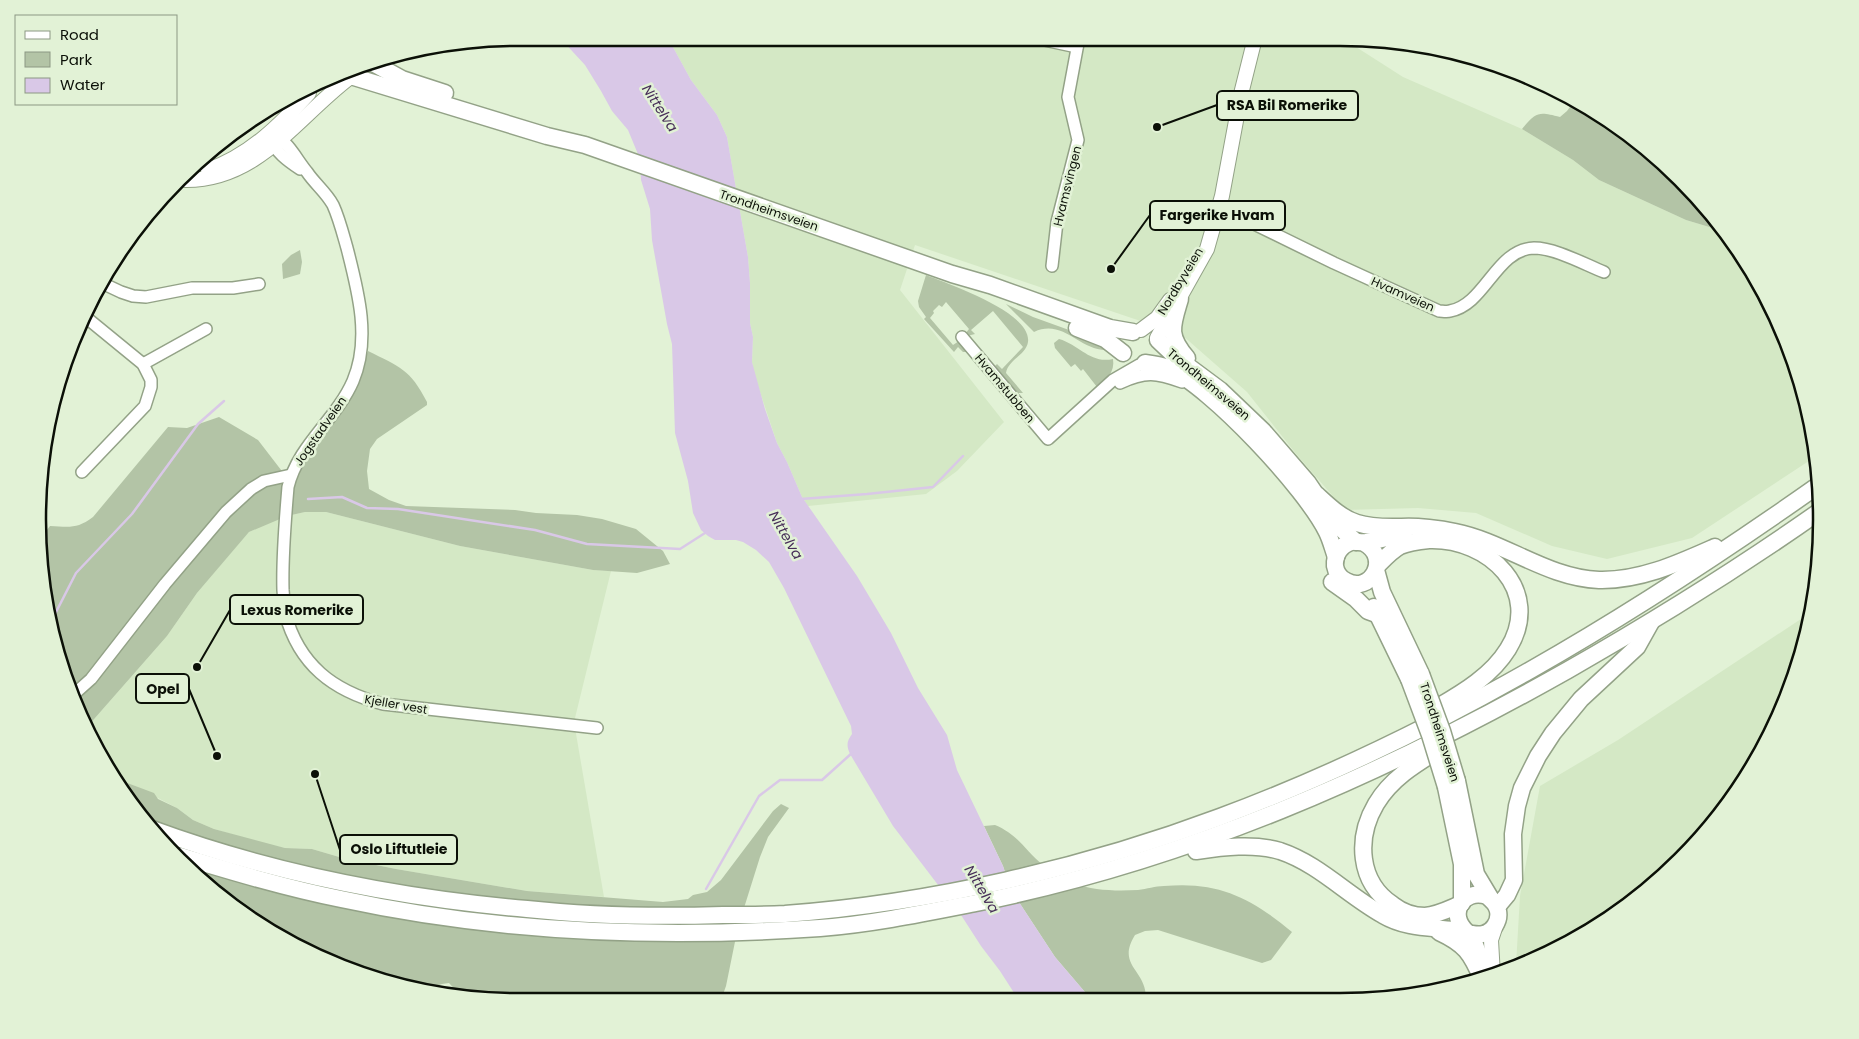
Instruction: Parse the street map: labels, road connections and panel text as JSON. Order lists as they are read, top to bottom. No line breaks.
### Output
{"streets":{"highway":["Trondheimsveien"],"main road":["Nordbyveien"],"street":["Hvamsvingen","Hvamveien","Hvamstubben","Jogstadveien","Kjeller vest"]},"crossings":[["Trondheimsveien","Nordbyveien"],["Nordbyveien","Hvamveien"],["Jogstadveien","Kjeller vest"]],"water":["Nittelva"],"places":["RSA Bil Romerike","Fargerike Hvam","Lexus Romerike","Opel","Oslo Liftutleie"],"legend":["Road","Park","Water"]}
